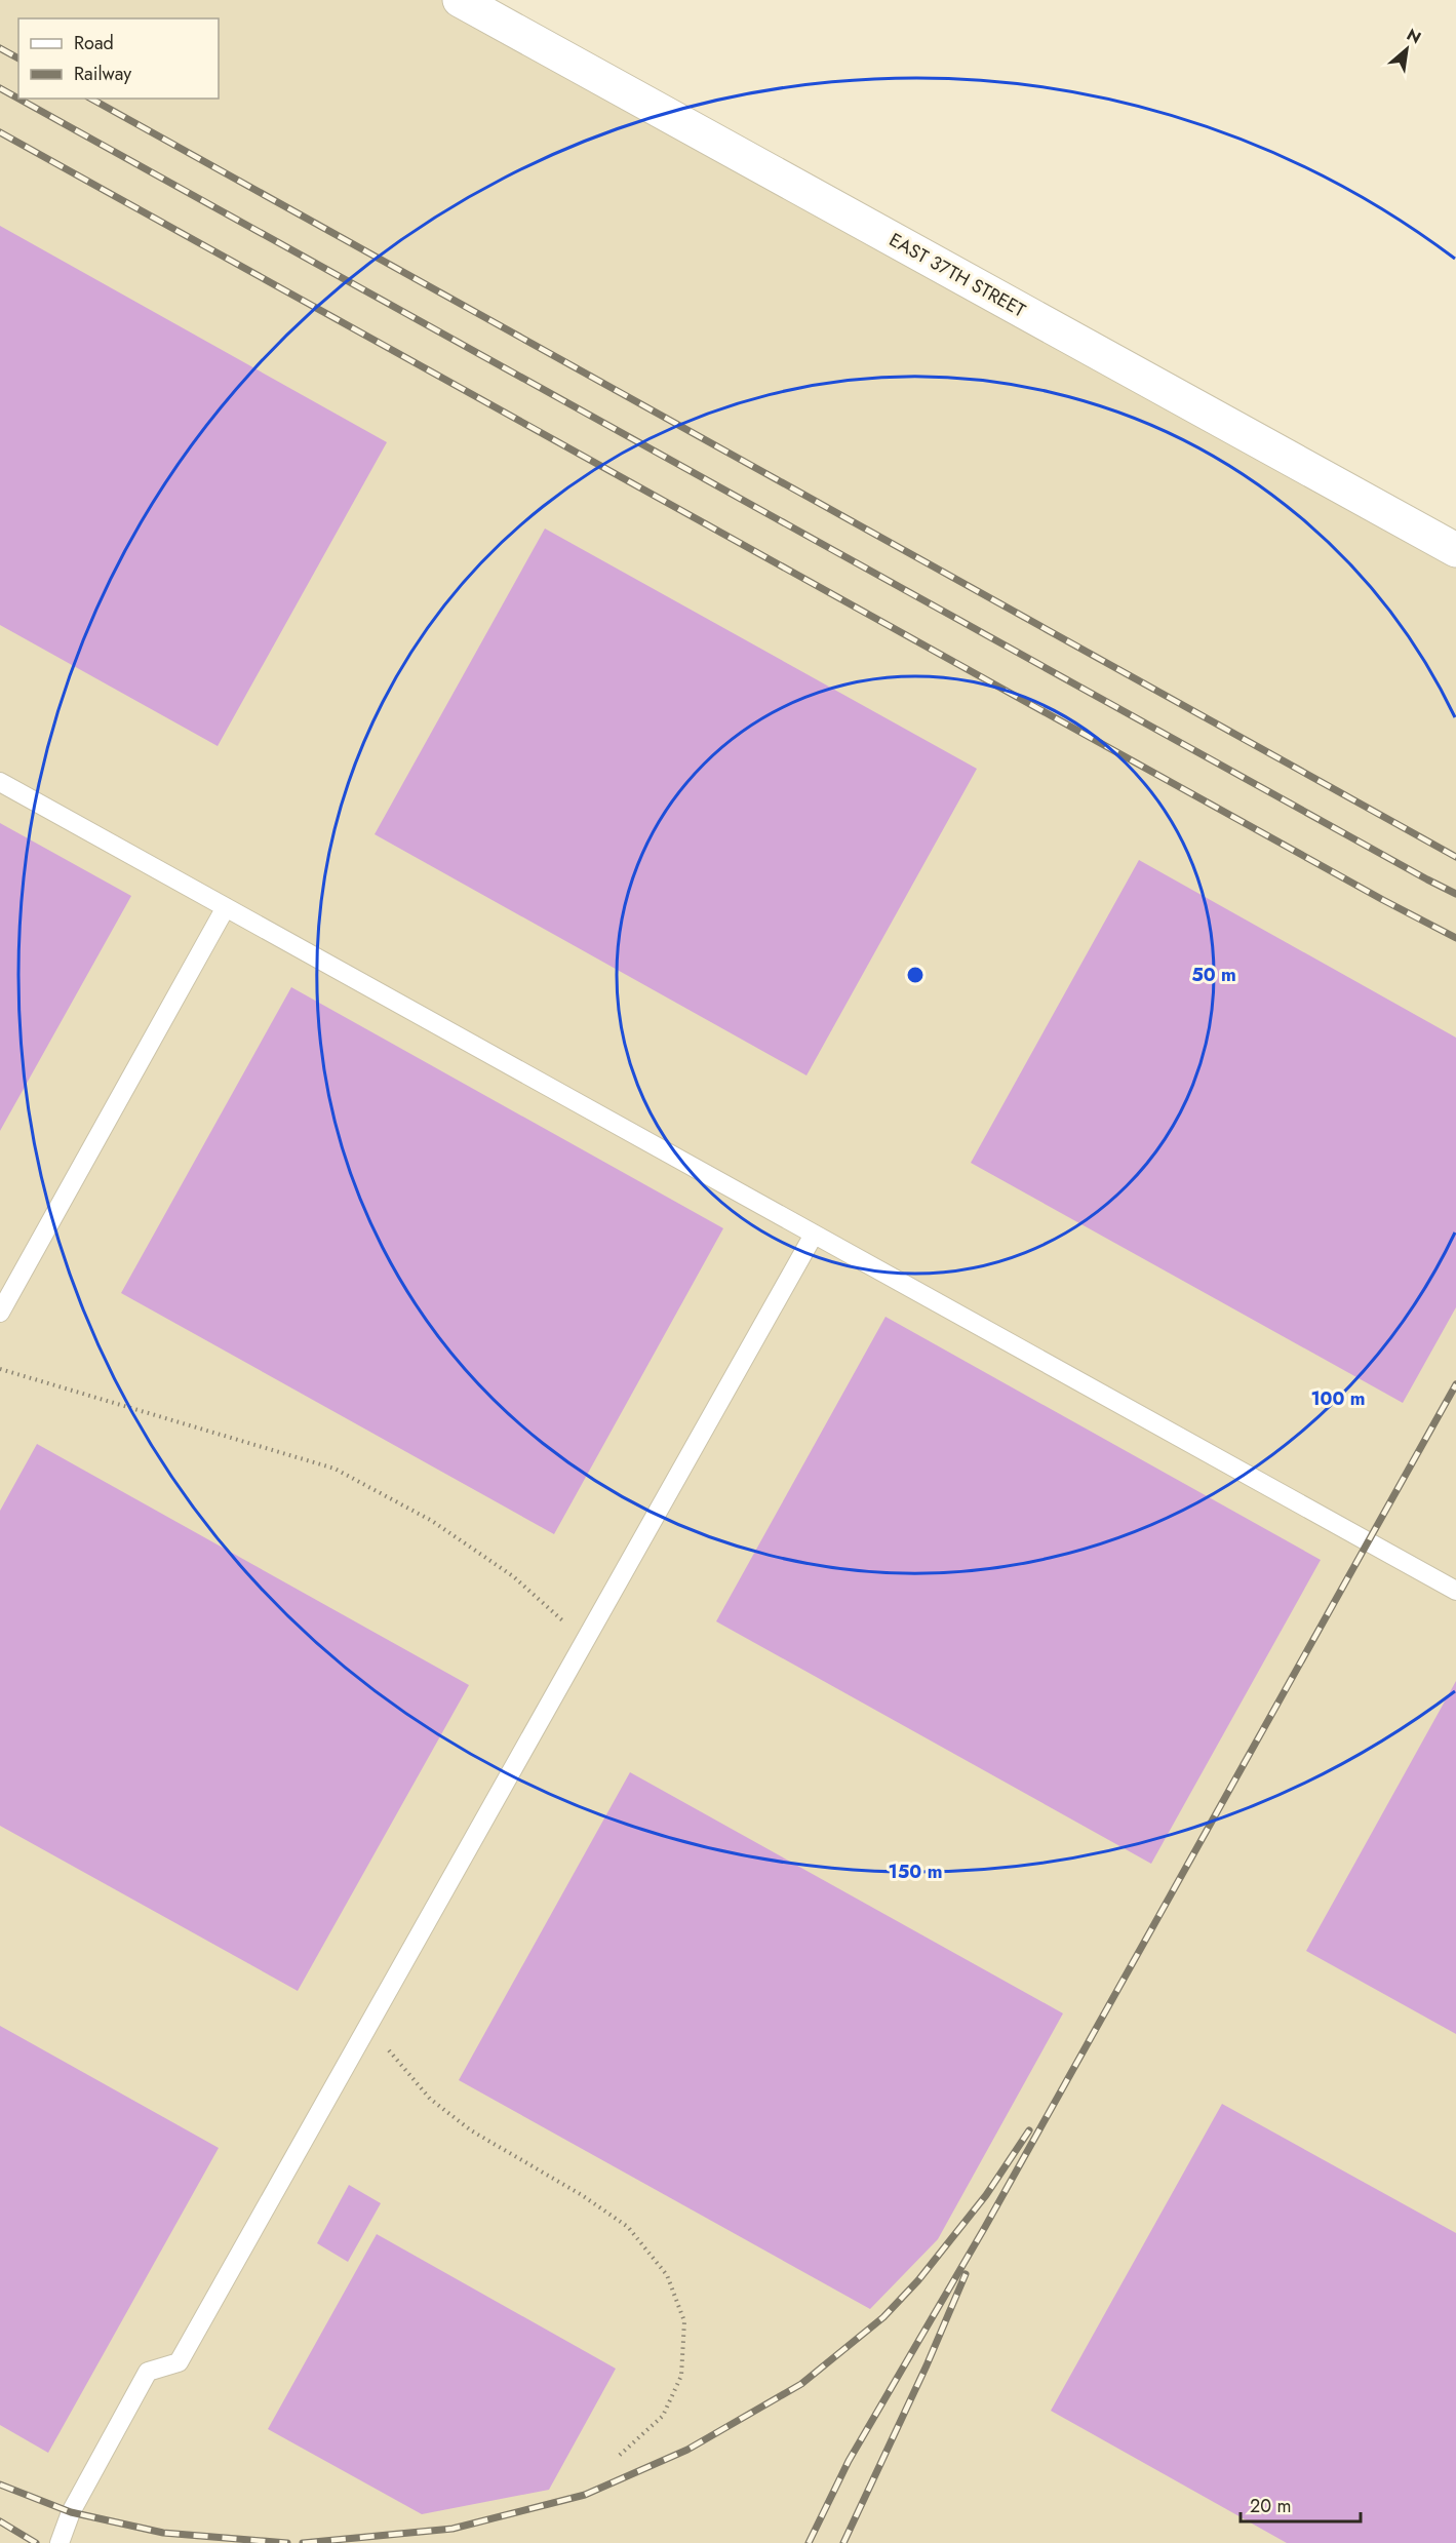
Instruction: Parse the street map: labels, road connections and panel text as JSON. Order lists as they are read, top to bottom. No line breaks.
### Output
{"streets":{"street":["EAST 37TH STREET"]},"legend":["Road","Railway"],"scale_bar":"20 m","north":"top right","rings":["50 m","100 m","150 m"]}
